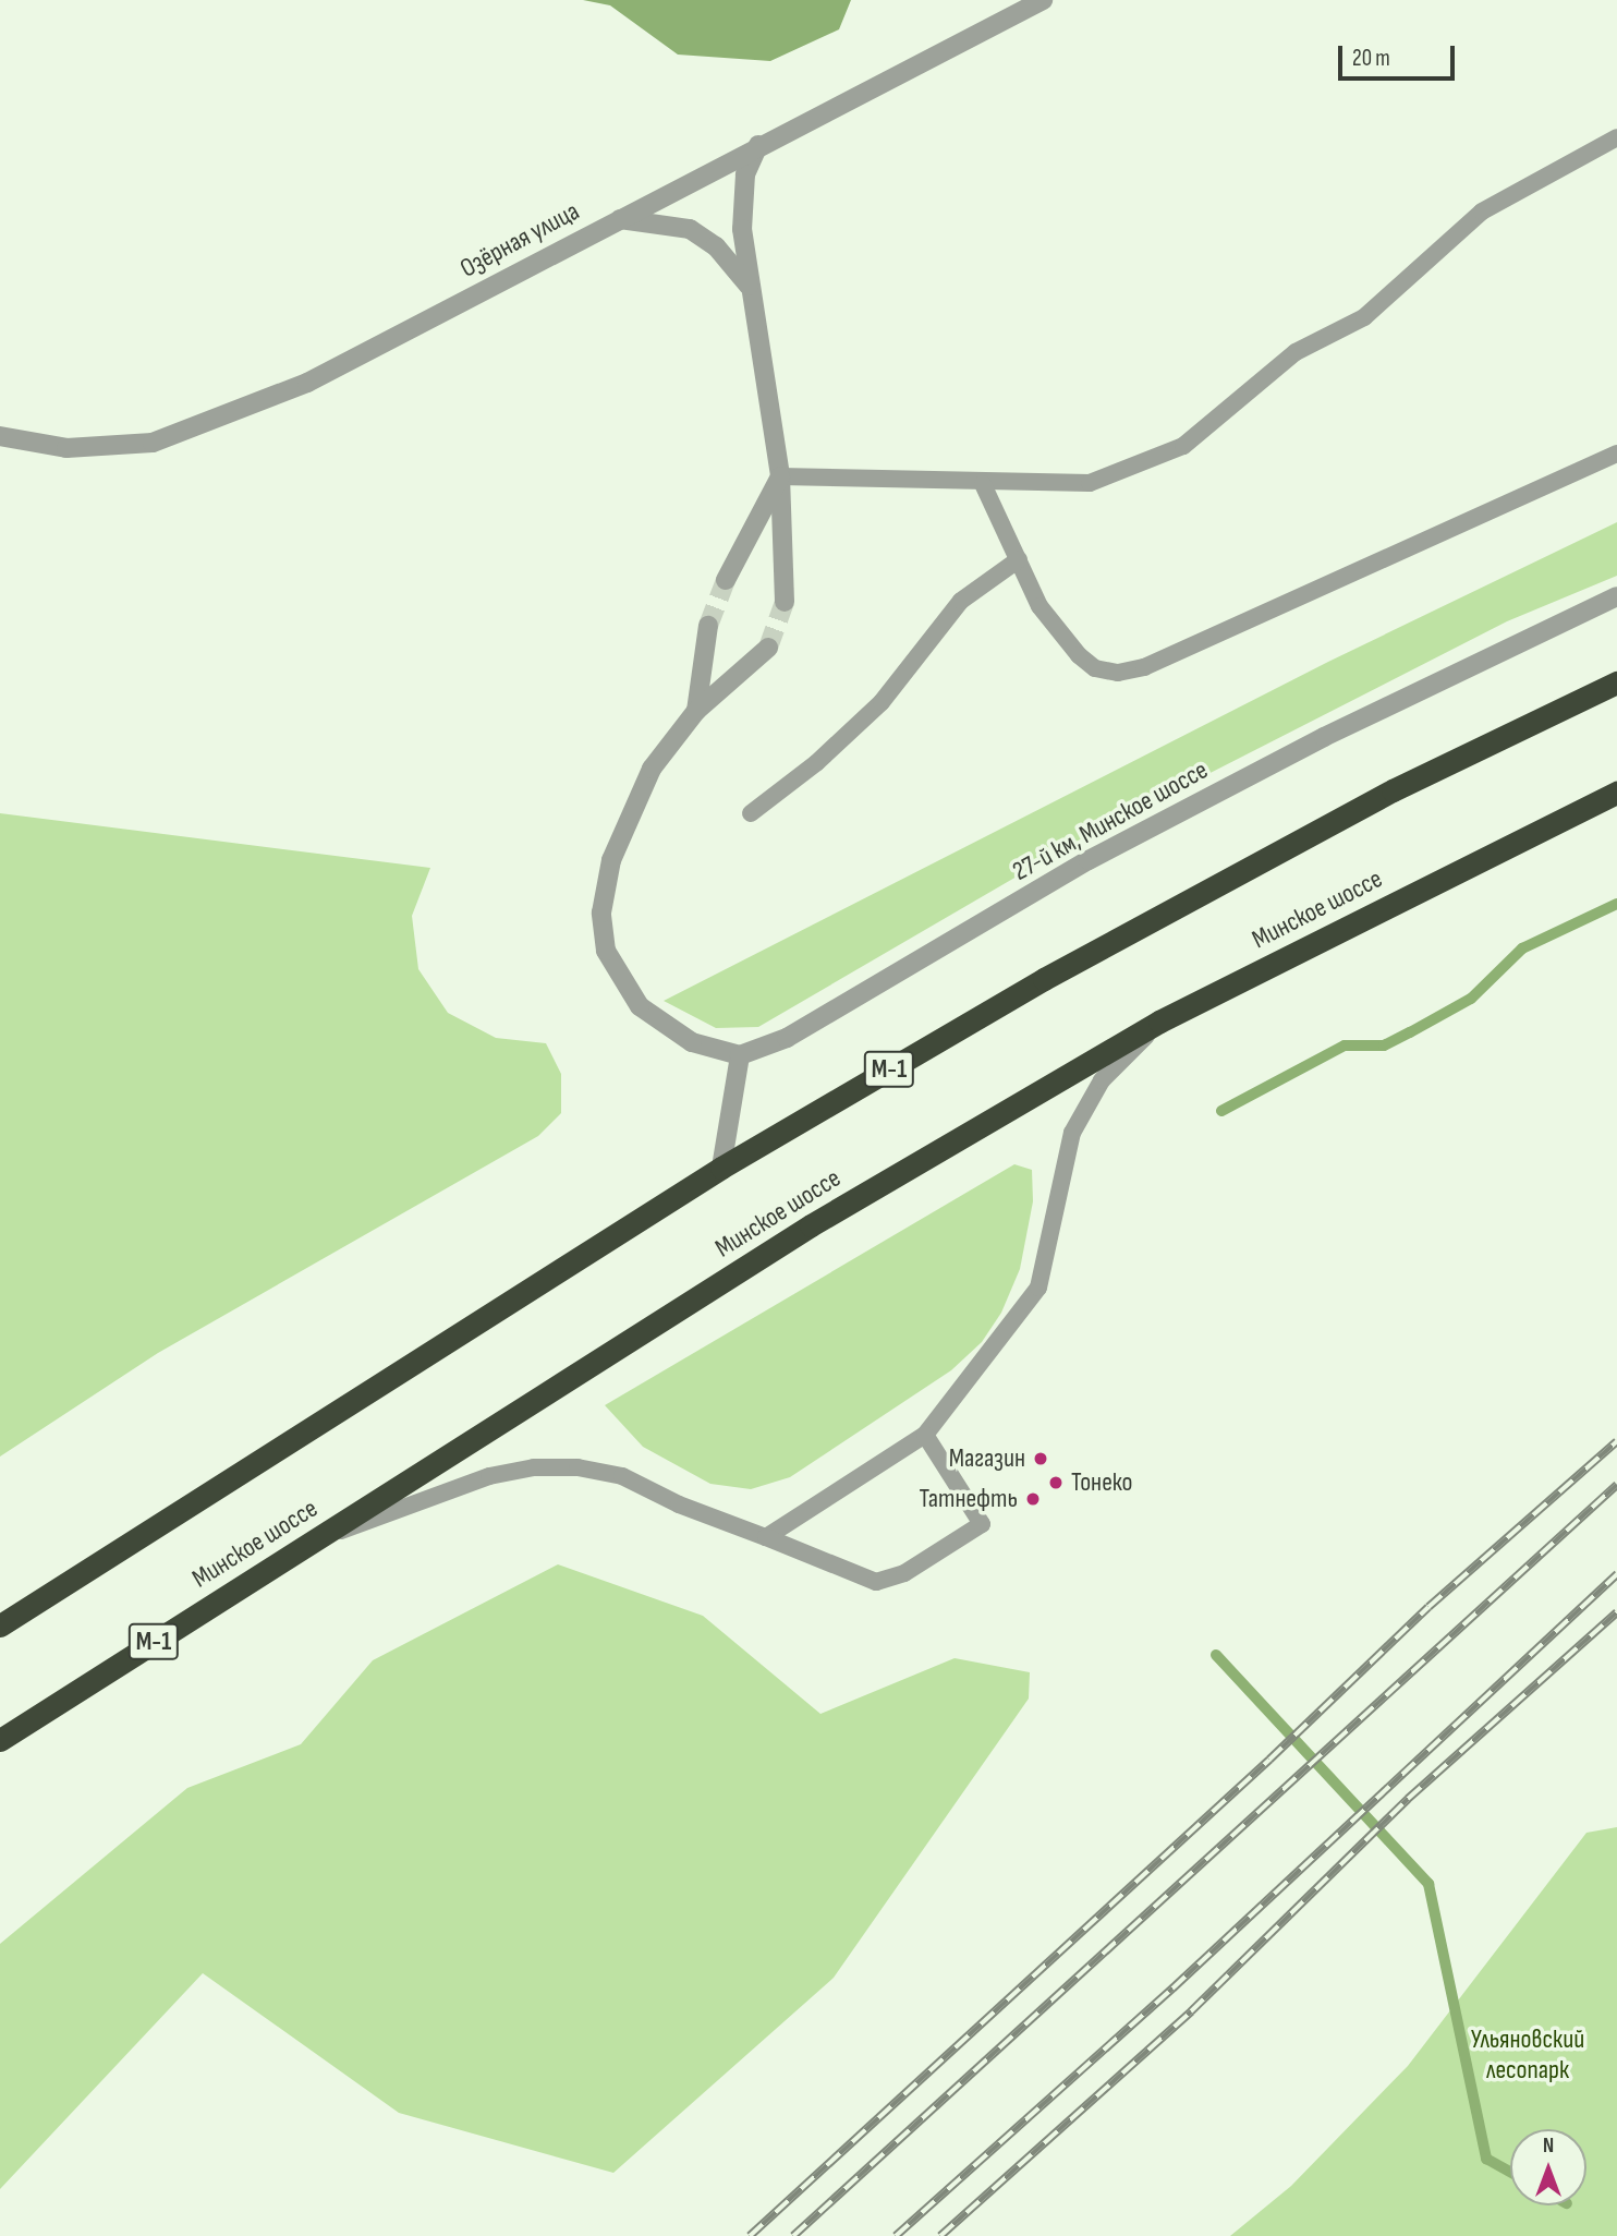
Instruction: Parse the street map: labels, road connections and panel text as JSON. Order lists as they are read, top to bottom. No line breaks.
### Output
{"streets":{"highway":["Минское шоссе","М-1"],"street":["Озёрная улица","27-й км, Минское шоссе"]},"parks":["Ульяновский лесопарк"],"places":["Магазин","Тонеко","Татнефть"],"scale_bar":"20 m","north":"top"}
